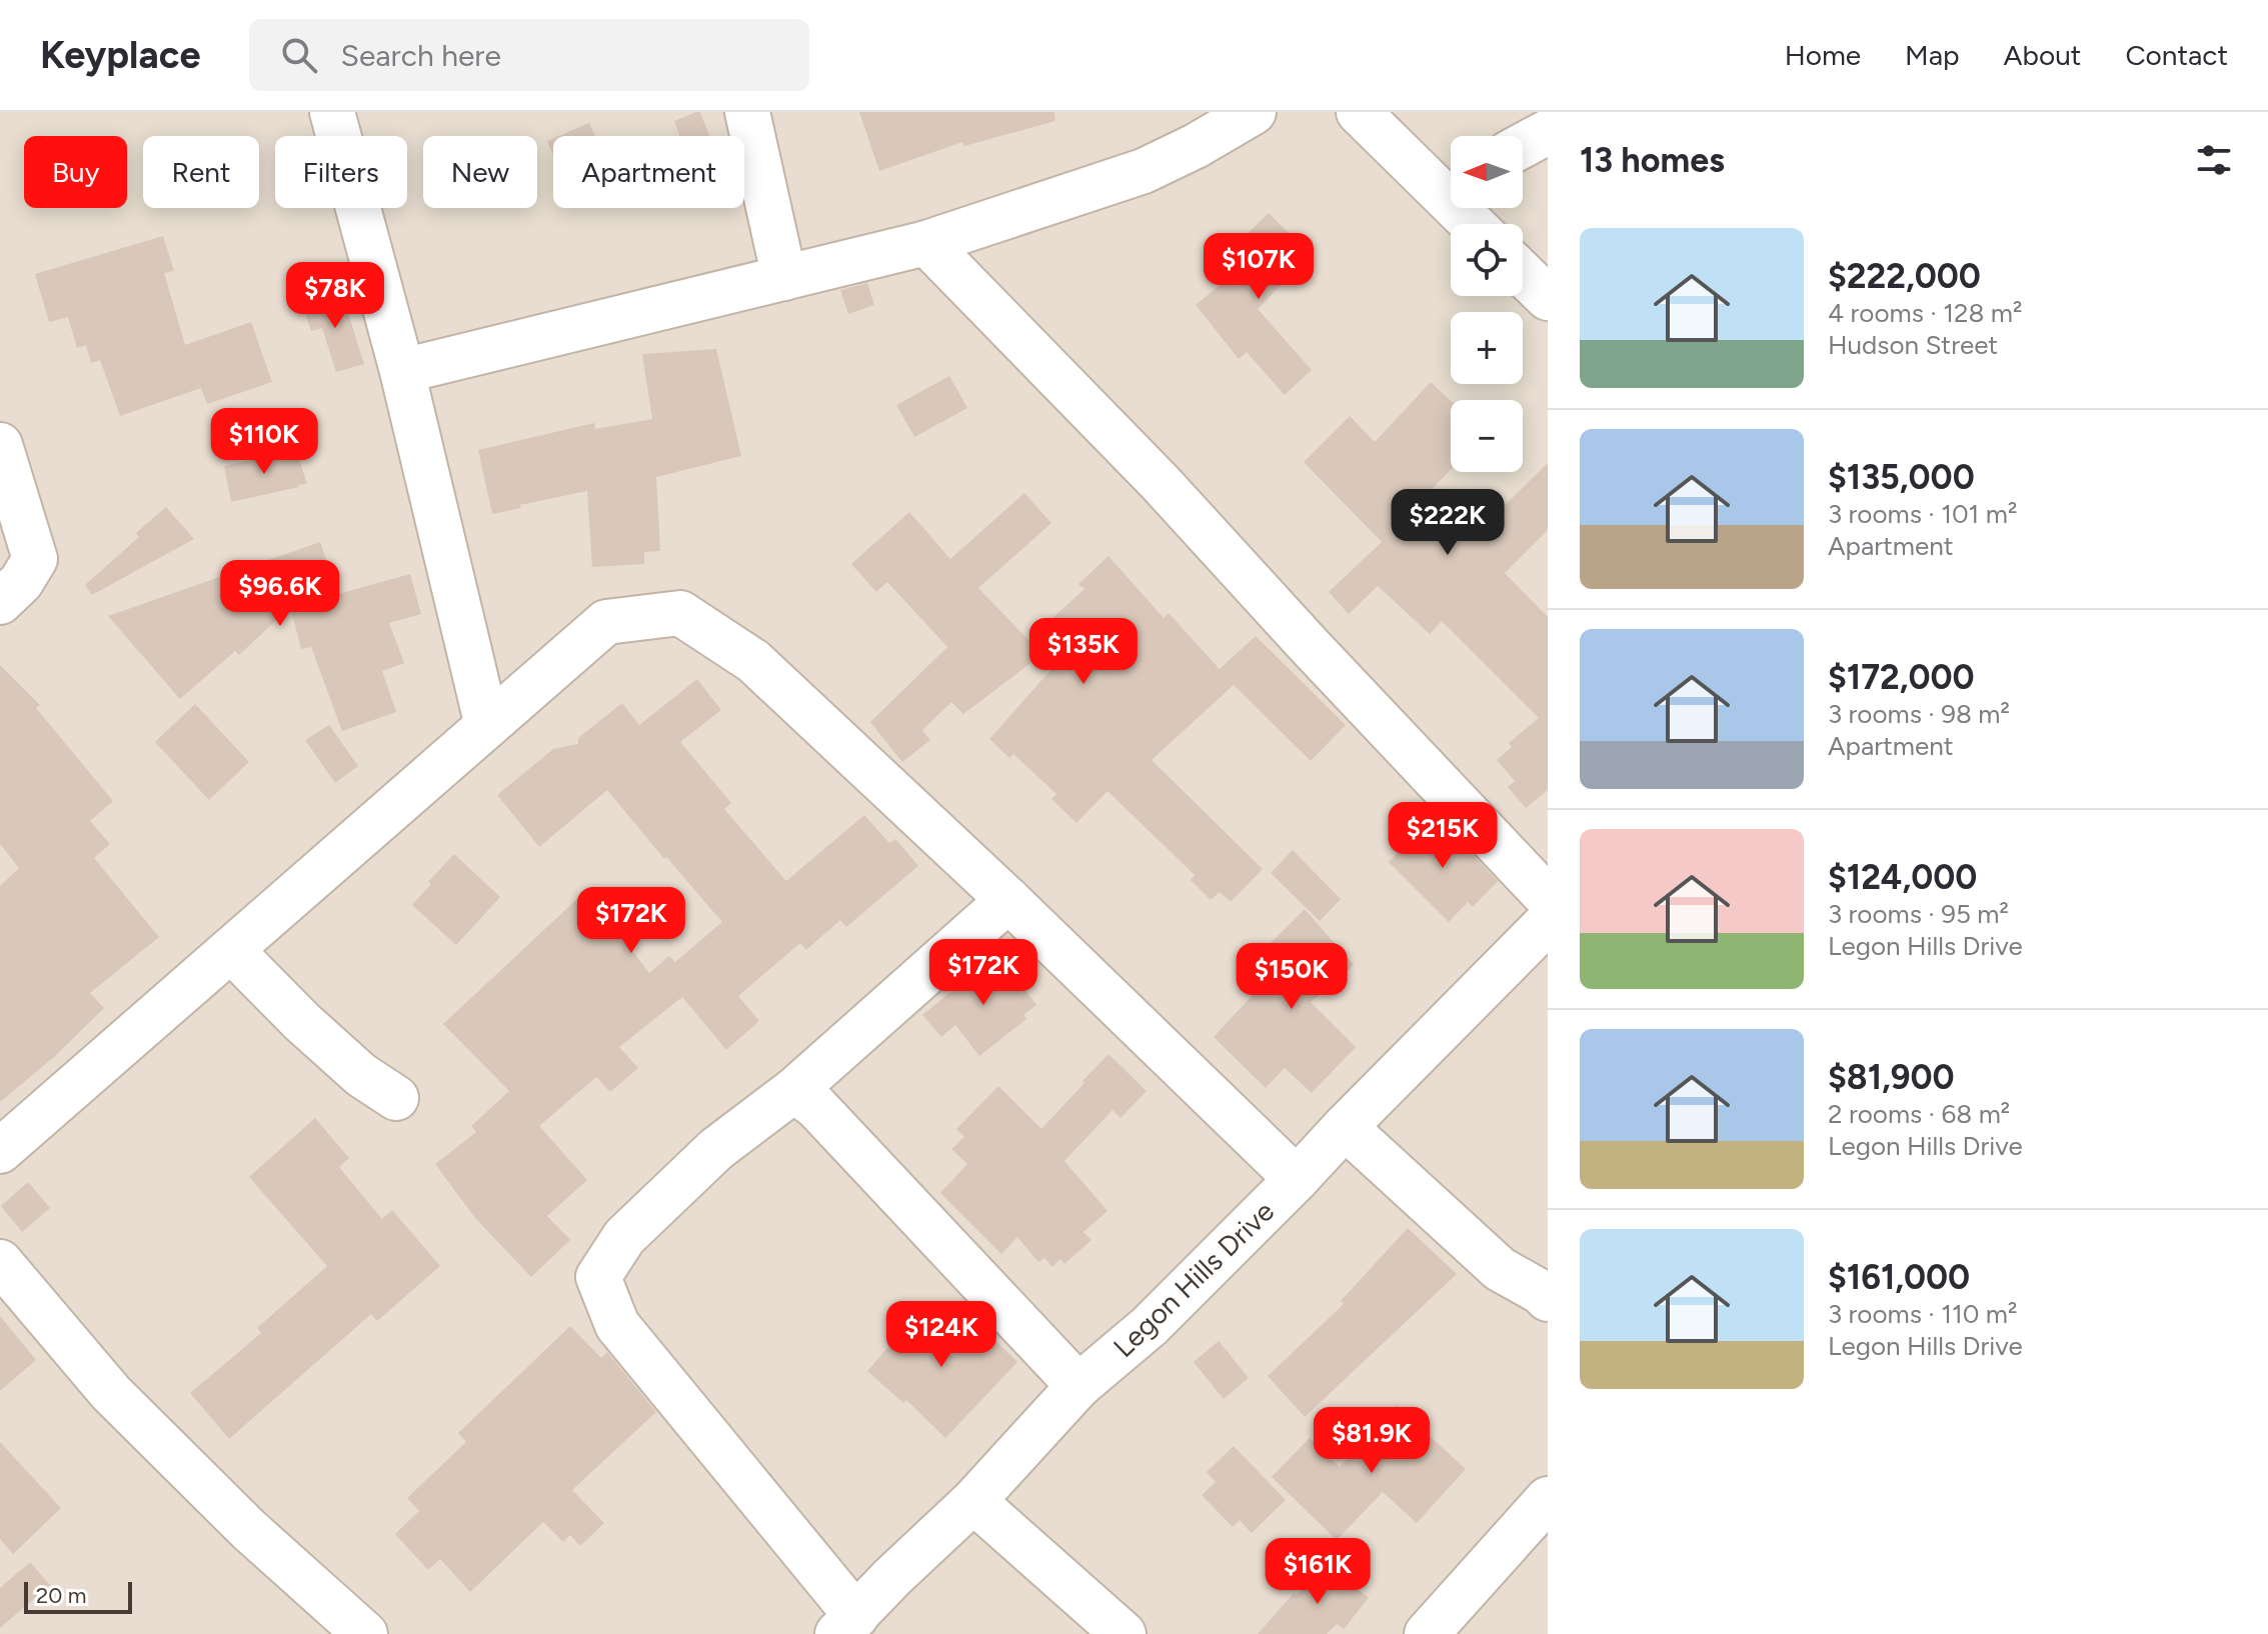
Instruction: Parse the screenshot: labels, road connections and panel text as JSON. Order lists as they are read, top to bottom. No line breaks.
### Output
{"streets":{"street":["Legon Hills Drive"]},"scale_bar":"20 m","north":"left","page":{"header":"Keyplace","search":"Search here","nav":["Home","Map","About","Contact"],"heading":"13 homes","map_buttons":["+","−"],"chip":["Buy","Rent","Filters","New","Apartment"],"list":[{"name":"$222,000","note":"4 rooms · 128 m² · Hudson Street"},{"name":"$135,000","note":"3 rooms · 101 m² · Apartment"},{"name":"$172,000","note":"3 rooms · 98 m² · Apartment"},{"name":"$124,000","note":"3 rooms · 95 m² · Legon Hills Drive"},{"name":"$81,900","note":"2 rooms · 68 m² · Legon Hills Drive"},{"name":"$161,000","note":"3 rooms · 110 m² · Legon Hills Drive"}],"price":["$107K","$78K","$110K","$222K","$96.6K","$135K","$215K","$172K","$172K","$150K","$124K","$81.9K","$161K"],"scale":"20 m"}}
